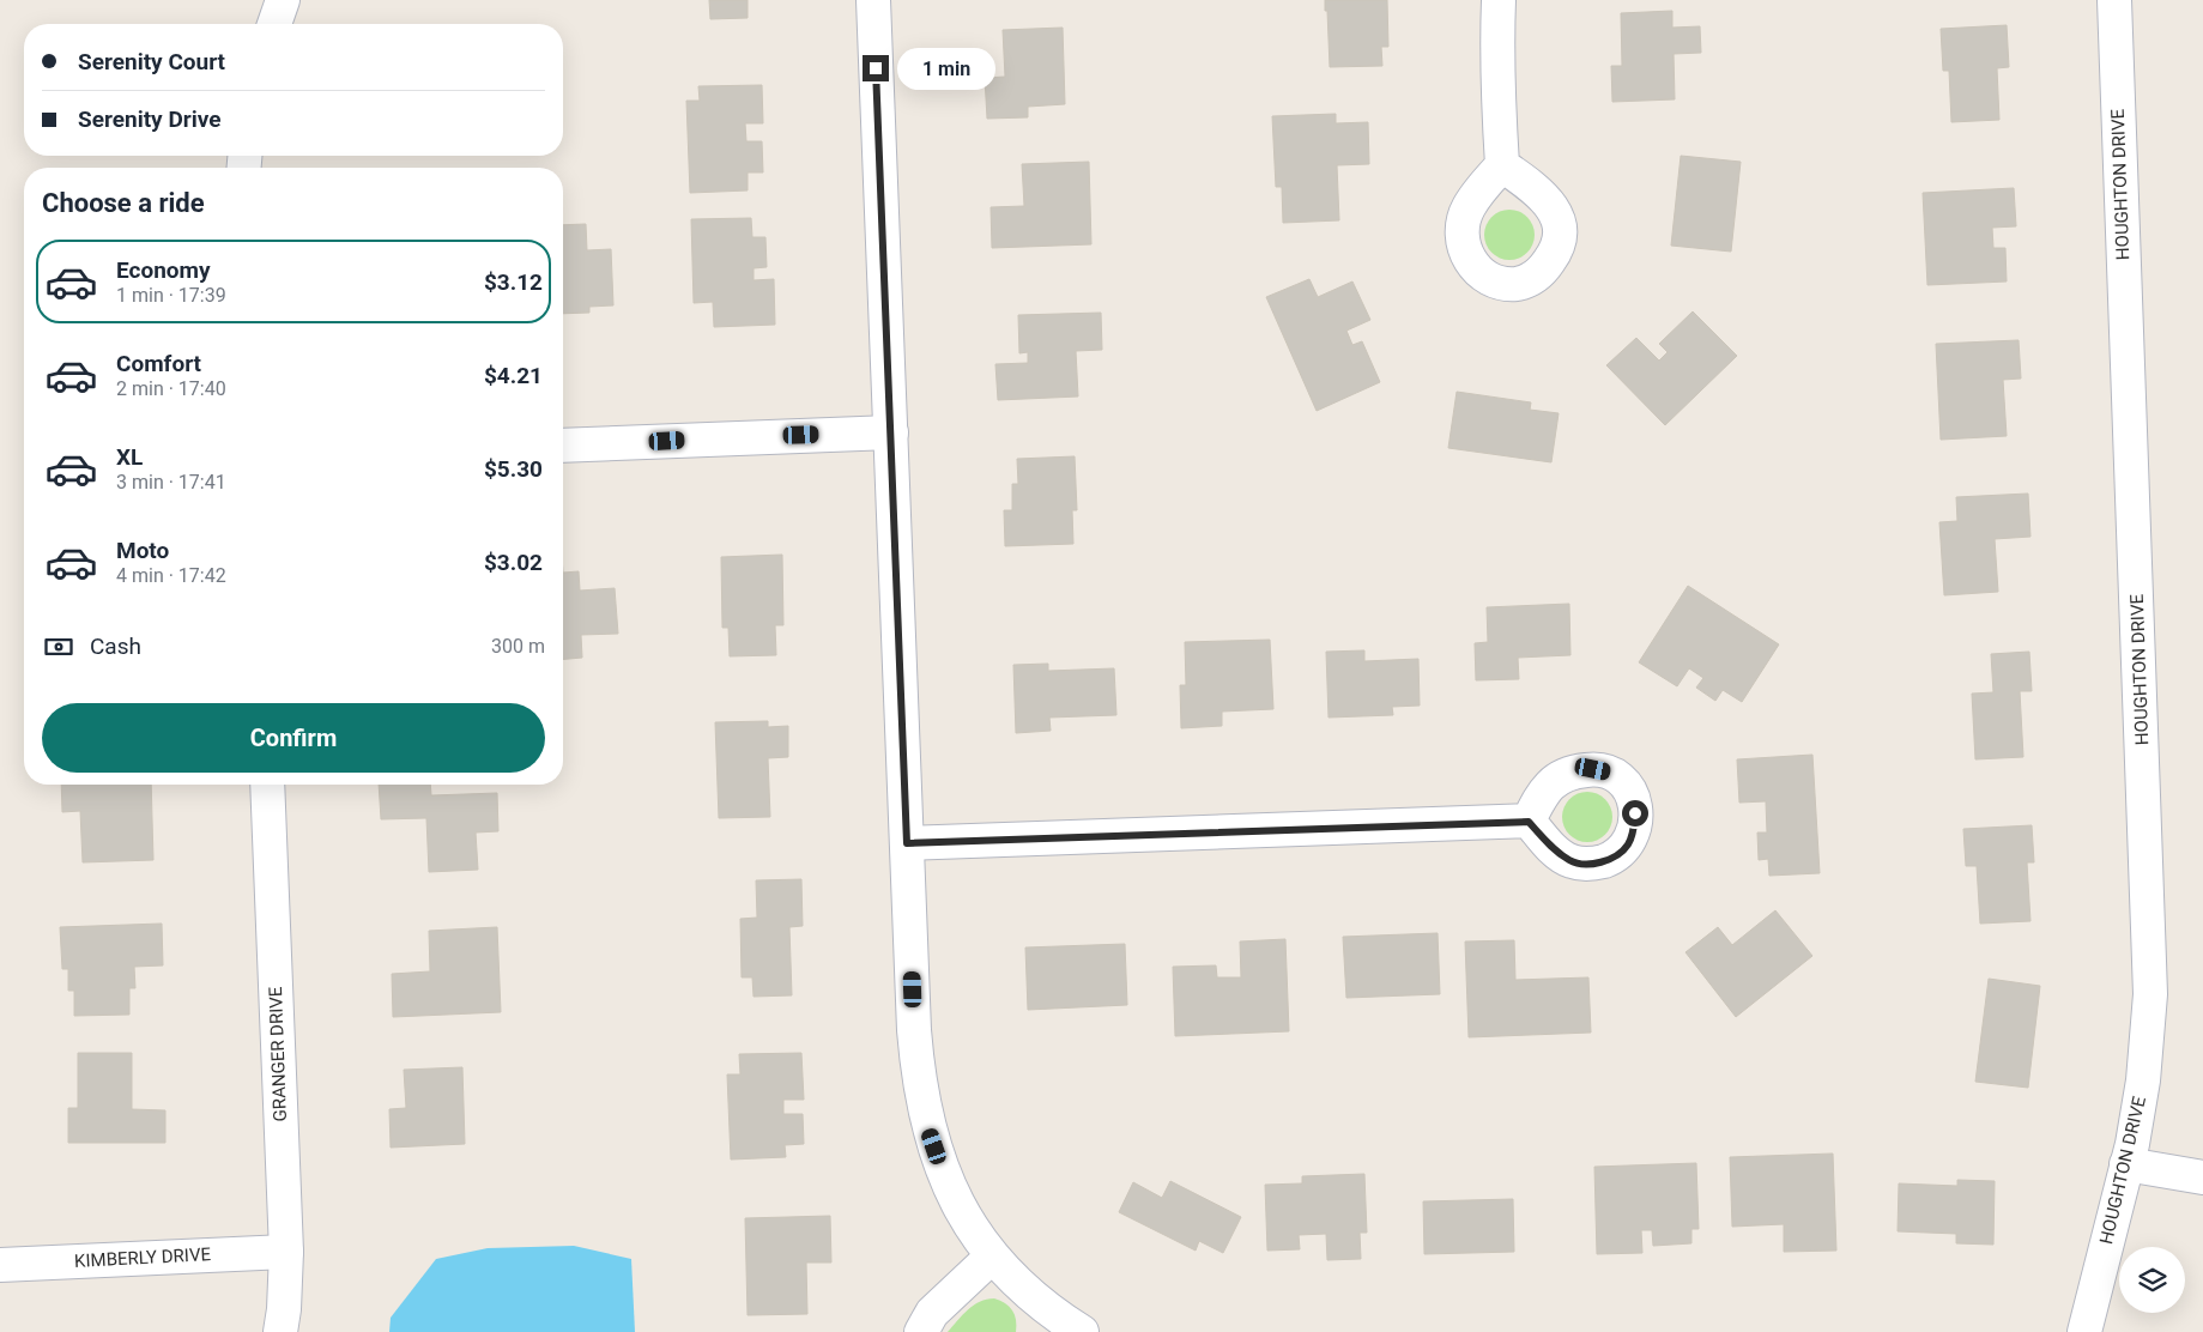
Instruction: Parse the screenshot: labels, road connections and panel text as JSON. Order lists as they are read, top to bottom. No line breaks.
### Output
{"streets":{"street":["HOUGHTON DRIVE","GRANGER DRIVE","KIMBERLY DRIVE"]},"crossings":[["GRANGER DRIVE","KIMBERLY DRIVE"]],"page":{"banner":["Serenity Court","Serenity Drive"],"bubble":"1 min","heading":"Choose a ride","list":[{"name":"Economy","note":"1 min · 17:39","value":"$3.12"},{"name":"Comfort","note":"2 min · 17:40","value":"$4.21"},{"name":"XL","note":"3 min · 17:41","value":"$5.30"},{"name":"Moto","note":"4 min · 17:42","value":"$3.02"}],"pay":["Cash","300 m"],"buttons":"Confirm"}}
